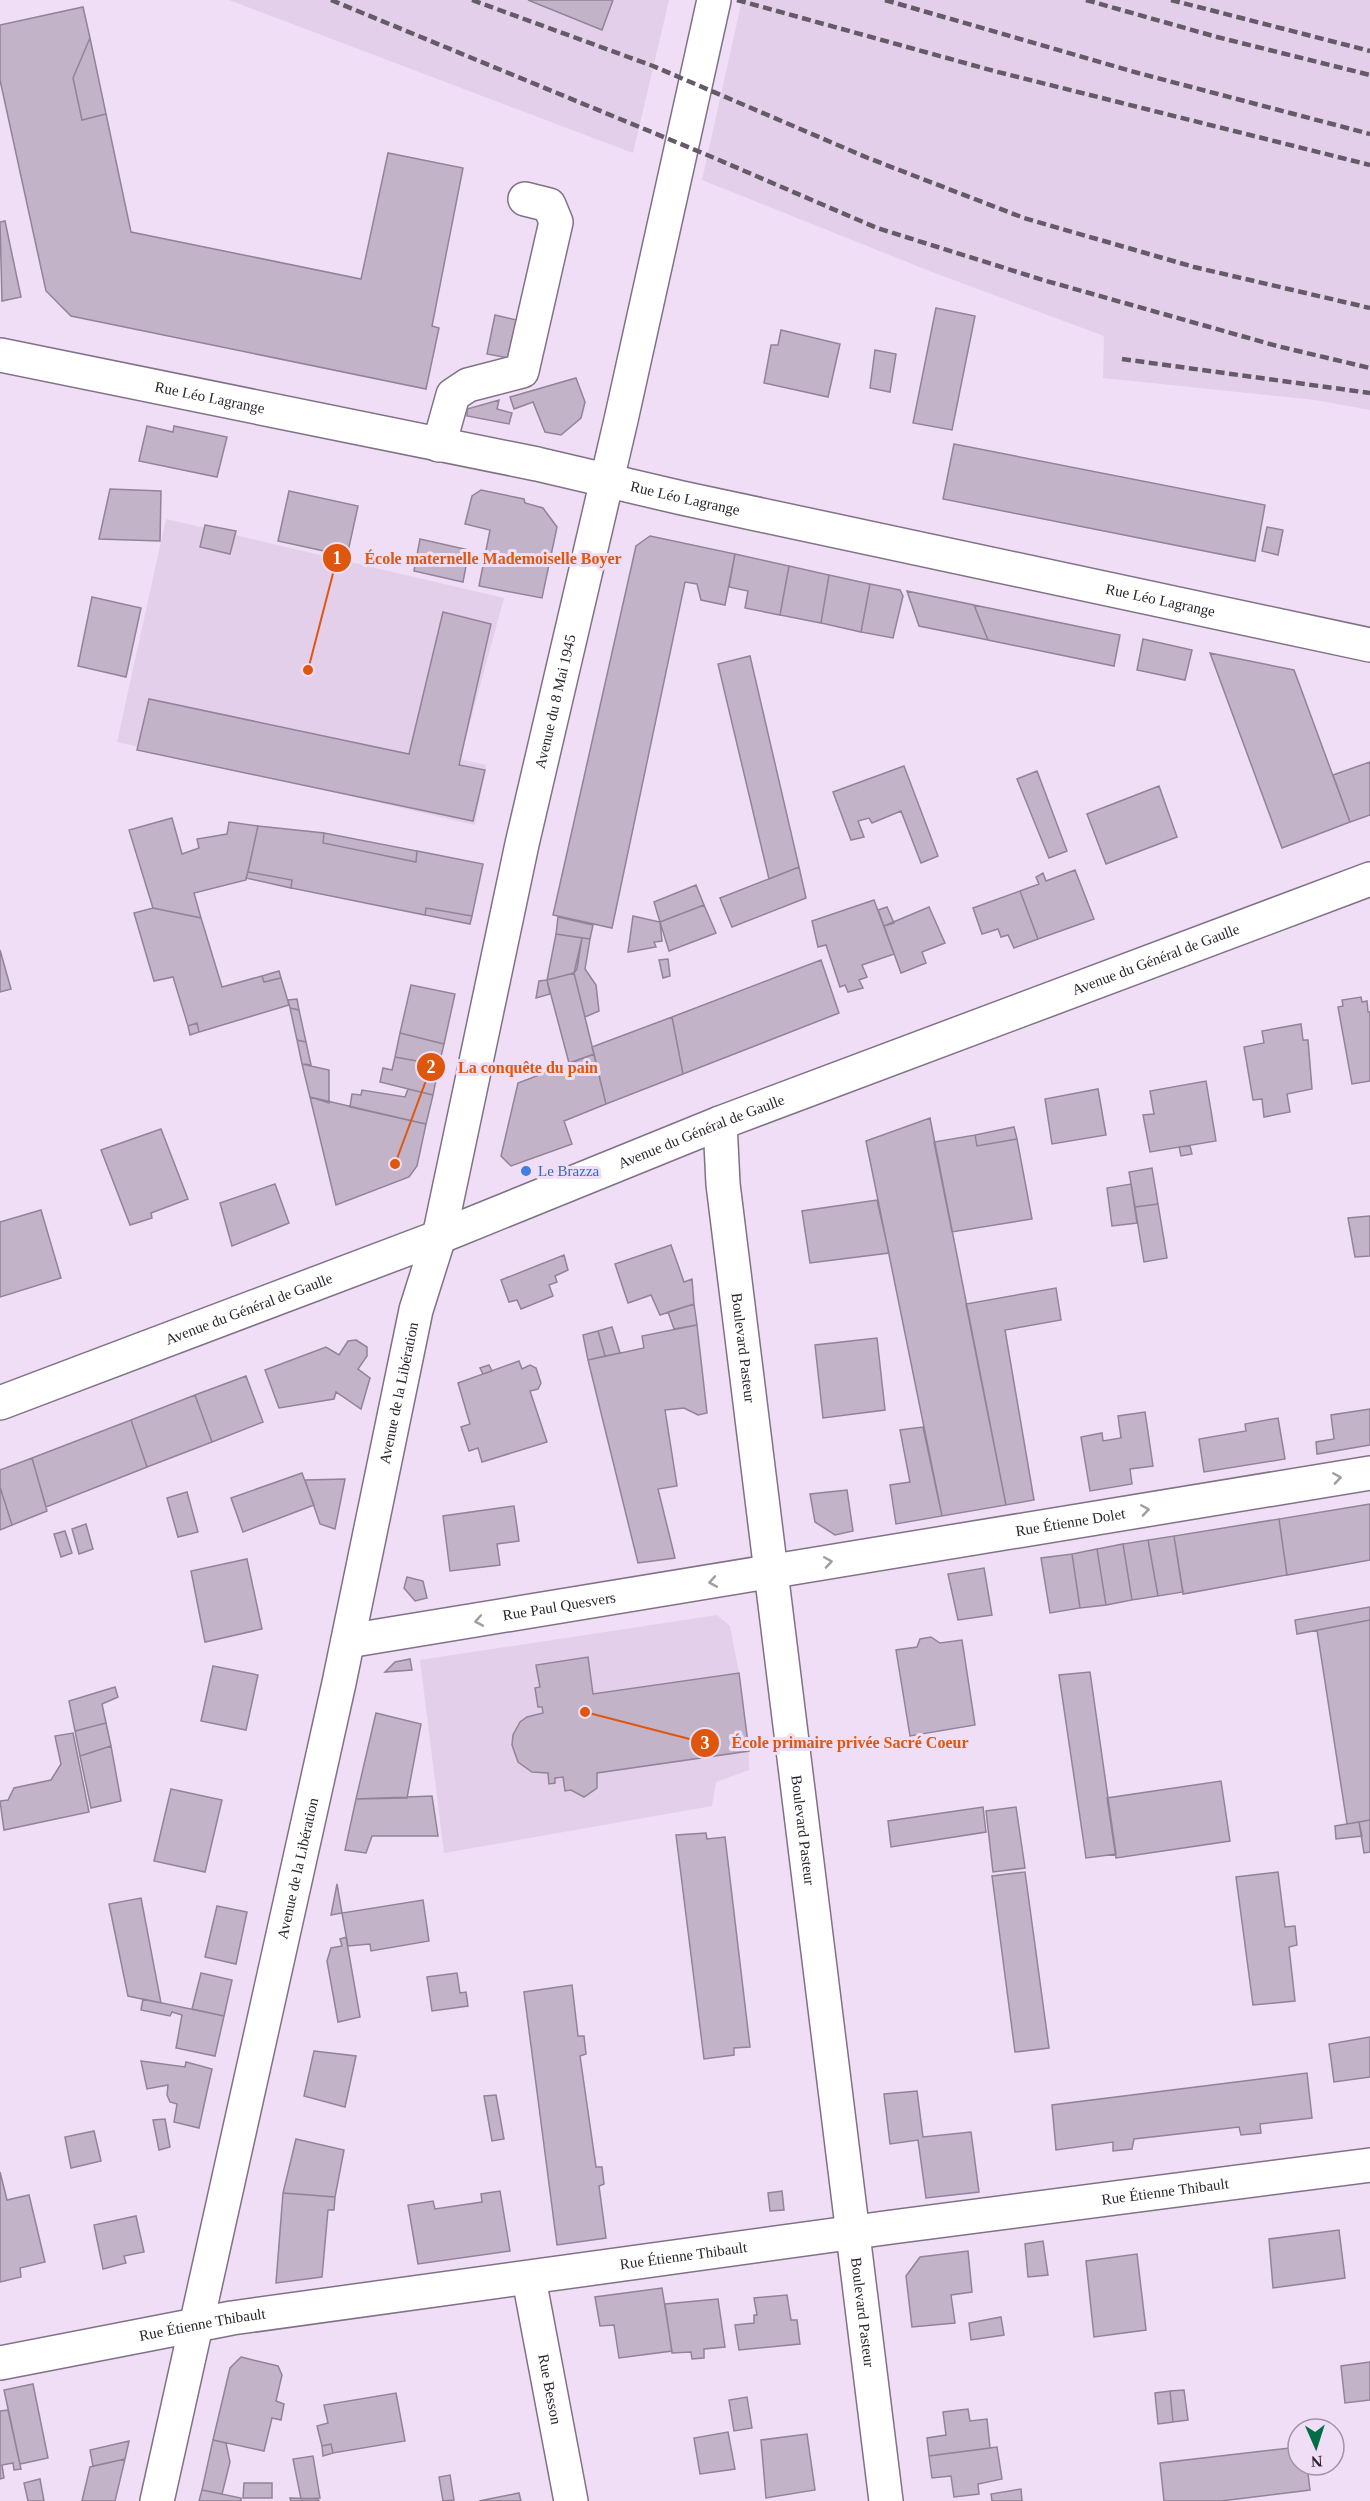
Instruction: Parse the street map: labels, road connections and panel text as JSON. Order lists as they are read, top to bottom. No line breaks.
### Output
{"streets":{"street":["Rue Léo Lagrange","Avenue du 8 Mai 1945","Avenue du Général de Gaulle","Boulevard Pasteur","Avenue de la Libération","Rue Étienne Dolet","Rue Paul Quesvers","Rue Étienne Thibault","Rue Besson"]},"crossings":[["Rue Léo Lagrange","Avenue du 8 Mai 1945"],["Avenue du 8 Mai 1945","Avenue du Général de Gaulle"],["Avenue du 8 Mai 1945","Avenue de la Libération"],["Avenue du Général de Gaulle","Boulevard Pasteur"],["Avenue du Général de Gaulle","Avenue de la Libération"],["Boulevard Pasteur","Rue Étienne Dolet"],["Boulevard Pasteur","Rue Paul Quesvers"],["Boulevard Pasteur","Rue Étienne Thibault"],["Avenue de la Libération","Rue Paul Quesvers"],["Avenue de la Libération","Rue Étienne Thibault"],["Rue Étienne Dolet","Rue Paul Quesvers"],["Rue Étienne Thibault","Rue Besson"]],"one_way":["Rue Étienne Dolet","Rue Paul Quesvers"],"places":["École maternelle Mademoiselle Boyer","La conquête du pain","Le Brazza","École primaire privée Sacré Coeur"],"north":"bottom"}
